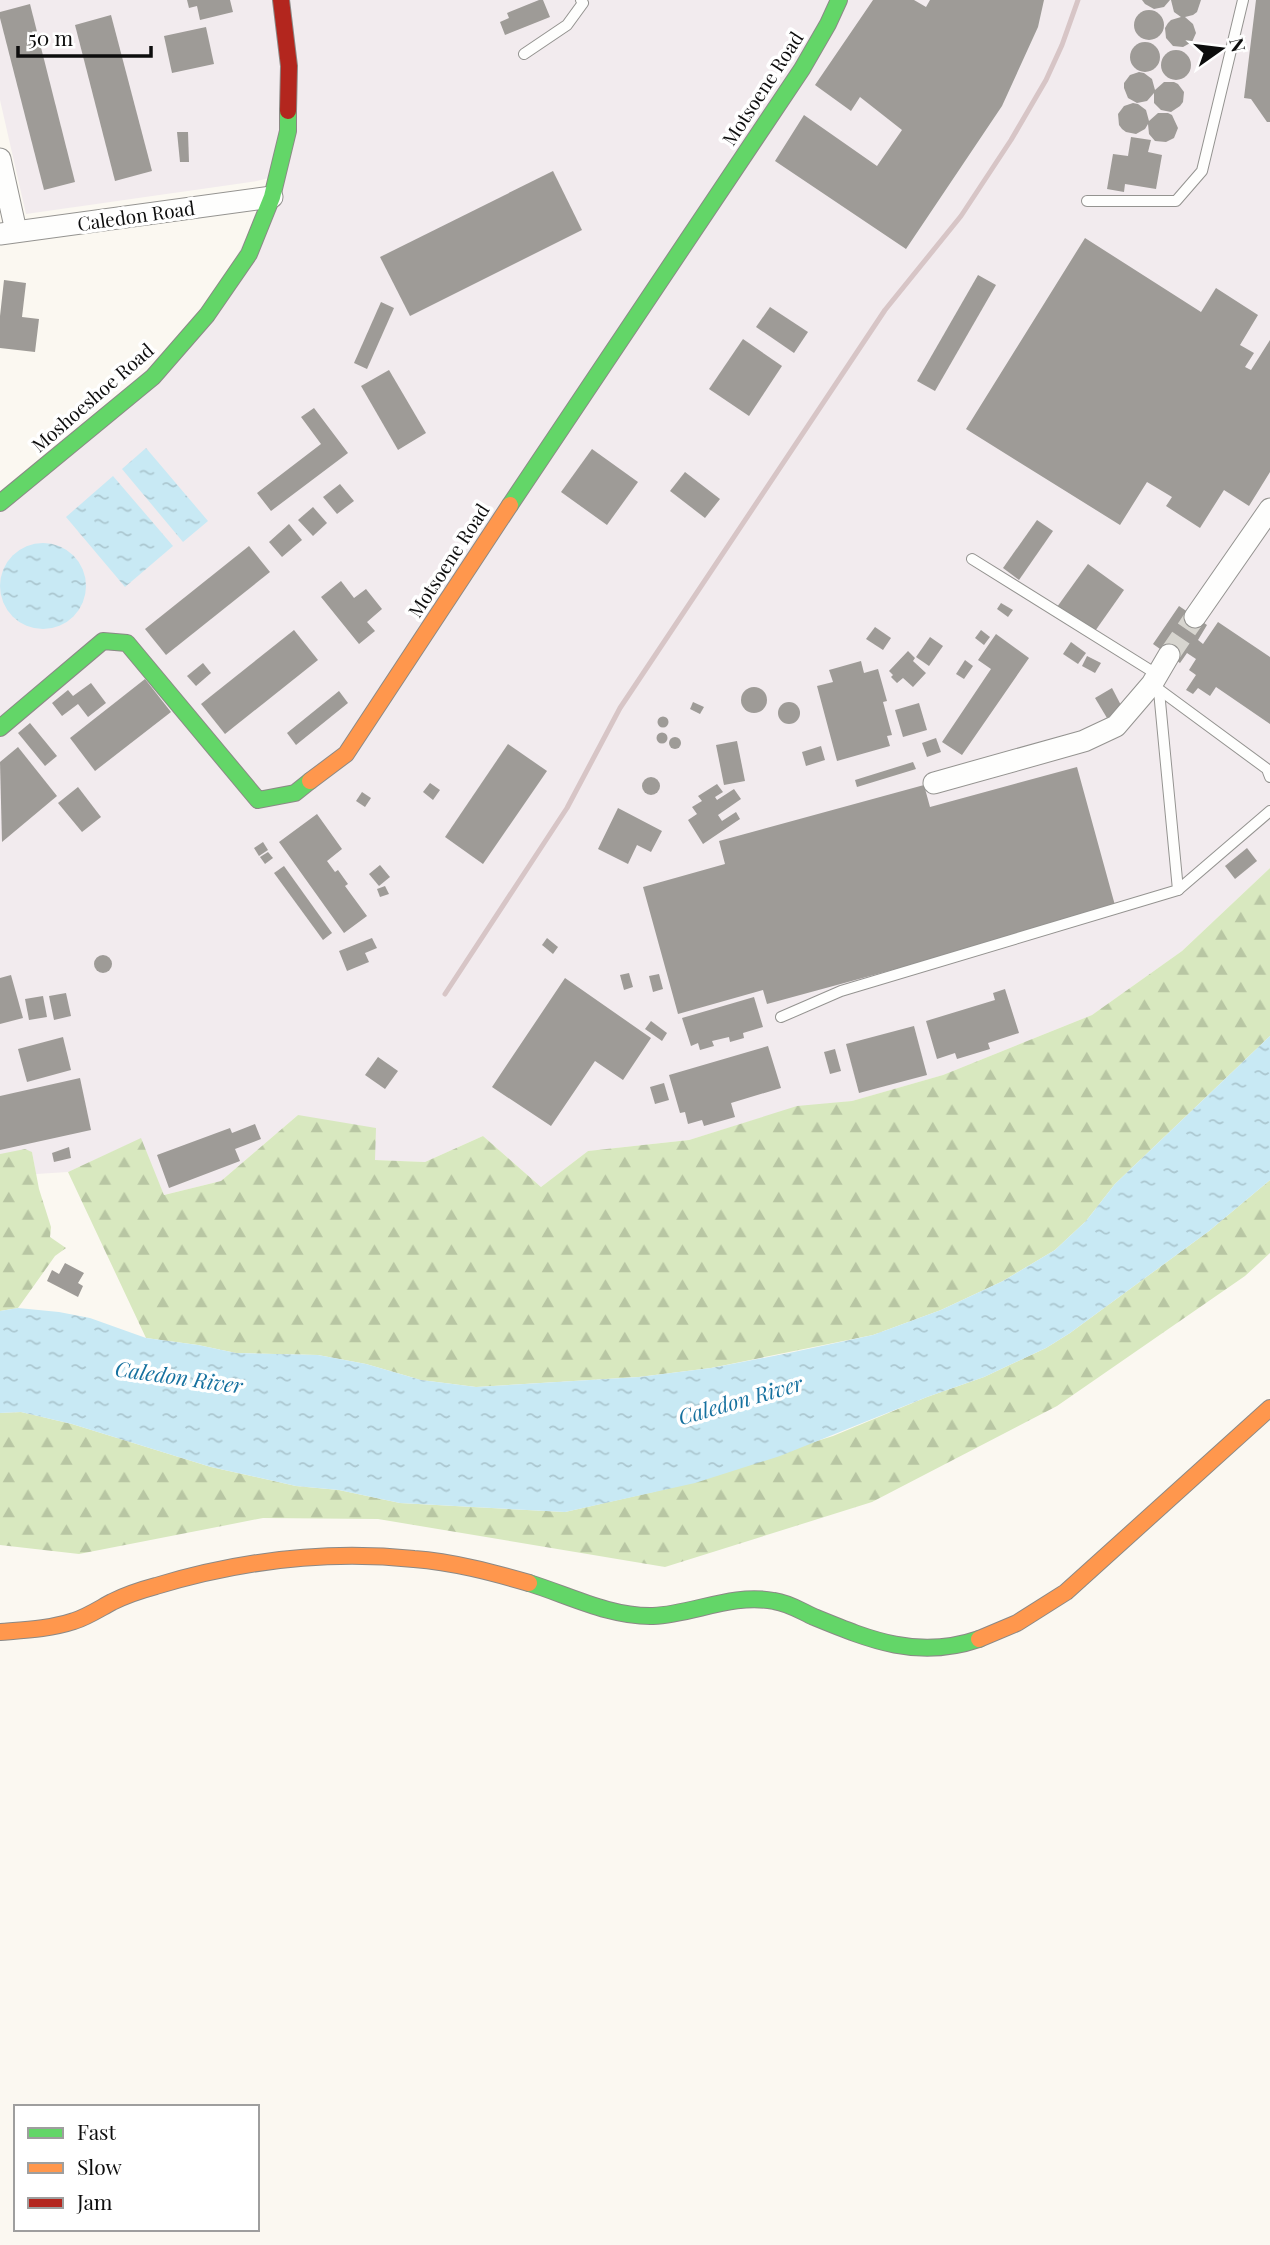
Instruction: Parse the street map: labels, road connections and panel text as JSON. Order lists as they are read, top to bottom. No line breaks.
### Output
{"streets":{"street":["Motsoene Road","Caledon Road","Moshoeshoe Road"]},"crossings":[["Caledon Road","Moshoeshoe Road"]],"water":["Caledon River"],"legend":["Fast","Slow","Jam"],"scale_bar":"50 m","north":"right"}
